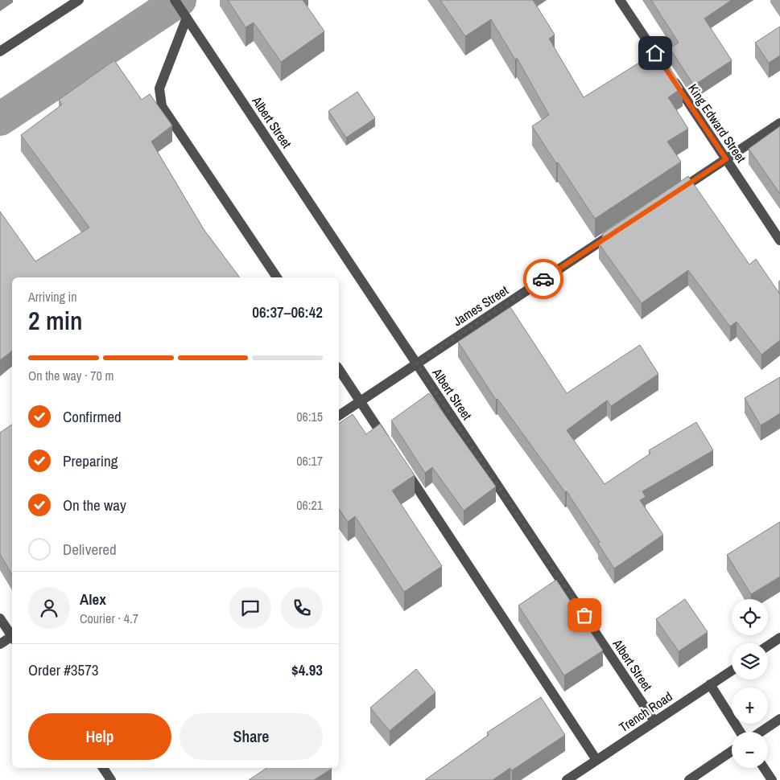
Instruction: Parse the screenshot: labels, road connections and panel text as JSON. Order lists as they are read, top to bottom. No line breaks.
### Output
{"streets":{"street":["Albert Street","King Edward Street","James Street","Trench Road"]},"crossings":[["Albert Street","James Street"],["Albert Street","Trench Road"]],"page":{"heading":["2 min","Arriving in","06:37–06:42"],"panel":["Alex","Courier · 4.7","Order #3573","$4.93"],"bar":"On the way · 70 m","list":[["Confirmed","06:15"],["Preparing","06:17"],["On the way","06:21"],"Delivered"],"map_buttons":["+","−"],"buttons":["Help","Share"]}}
